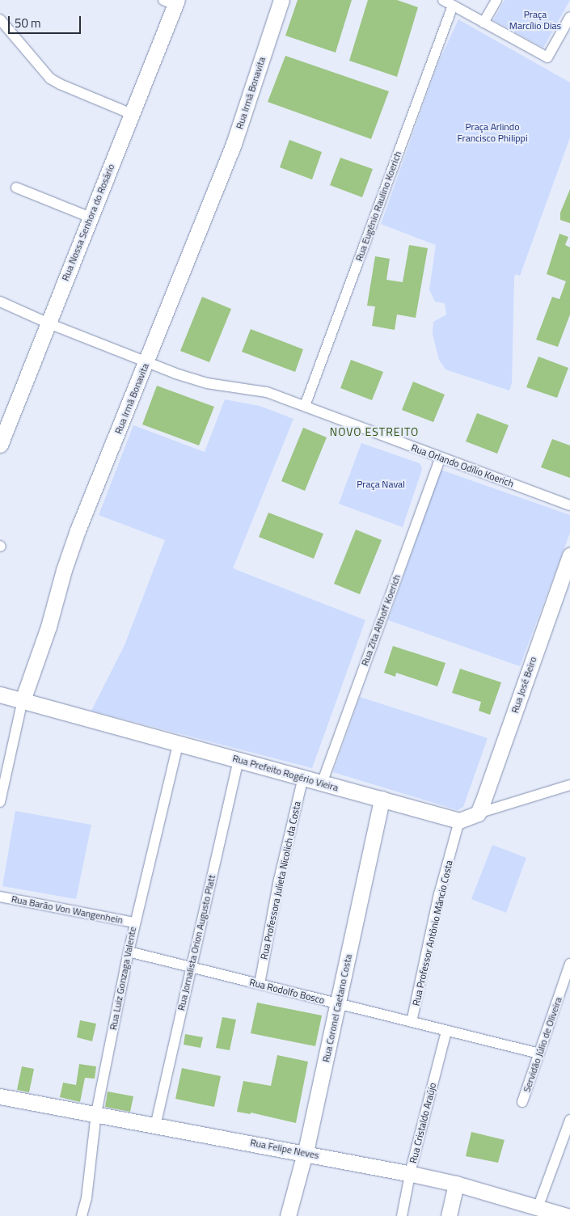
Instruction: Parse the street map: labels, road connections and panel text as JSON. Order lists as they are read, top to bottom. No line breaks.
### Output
{"streets":{"street":["Rua Irmã Bonavita","Rua Eugênio Raulino Koerich","Rua Nossa Senhora do Rosário","Rua Orlando Odílio Koerich","Rua Zita Althoff Koerich","Rua José Beiro","Rua Prefeito Rogério Vieira","Rua Professora Julieta Nicolich da Costa","Rua Barão Von Wangenhein","Rua Professor Antônio Mâncio Costa","Rua Jornalista Orion Augusto Platt","Rua Luiz Gonzaga Valente","Rua Rodolfo Bosco","Rua Coronel Caetano Costa","Servidão Júlio de Oliveira","Rua Cristaldo Araújo","Rua Felipe Neves"]},"crossings":[["Rua Irmã Bonavita","Rua Orlando Odílio Koerich"],["Rua Irmã Bonavita","Rua Prefeito Rogério Vieira"],["Rua Eugênio Raulino Koerich","Rua Orlando Odílio Koerich"],["Rua Nossa Senhora do Rosário","Rua Orlando Odílio Koerich"],["Rua Orlando Odílio Koerich","Rua Zita Althoff Koerich"],["Rua Zita Althoff Koerich","Rua Prefeito Rogério Vieira"],["Rua Prefeito Rogério Vieira","Rua Professora Julieta Nicolich da Costa"],["Rua Prefeito Rogério Vieira","Rua Professor Antônio Mâncio Costa"],["Rua Prefeito Rogério Vieira","Rua Jornalista Orion Augusto Platt"],["Rua Prefeito Rogério Vieira","Rua Luiz Gonzaga Valente"],["Rua Prefeito Rogério Vieira","Rua Coronel Caetano Costa"],["Rua Professora Julieta Nicolich da Costa","Rua Rodolfo Bosco"],["Rua Barão Von Wangenhein","Rua Luiz Gonzaga Valente"],["Rua Professor Antônio Mâncio Costa","Rua Rodolfo Bosco"],["Rua Jornalista Orion Augusto Platt","Rua Rodolfo Bosco"],["Rua Jornalista Orion Augusto Platt","Rua Felipe Neves"],["Rua Luiz Gonzaga Valente","Rua Rodolfo Bosco"],["Rua Luiz Gonzaga Valente","Rua Felipe Neves"],["Rua Rodolfo Bosco","Rua Coronel Caetano Costa"],["Rua Rodolfo Bosco","Servidão Júlio de Oliveira"],["Rua Rodolfo Bosco","Rua Cristaldo Araújo"],["Rua Coronel Caetano Costa","Rua Felipe Neves"],["Rua Cristaldo Araújo","Rua Felipe Neves"]],"districts":["NOVO ESTREITO"],"parks":["Praça Marcílio Dias","Praça Arlindo Francisco Philippi","Praça Naval"],"scale_bar":"50 m"}
